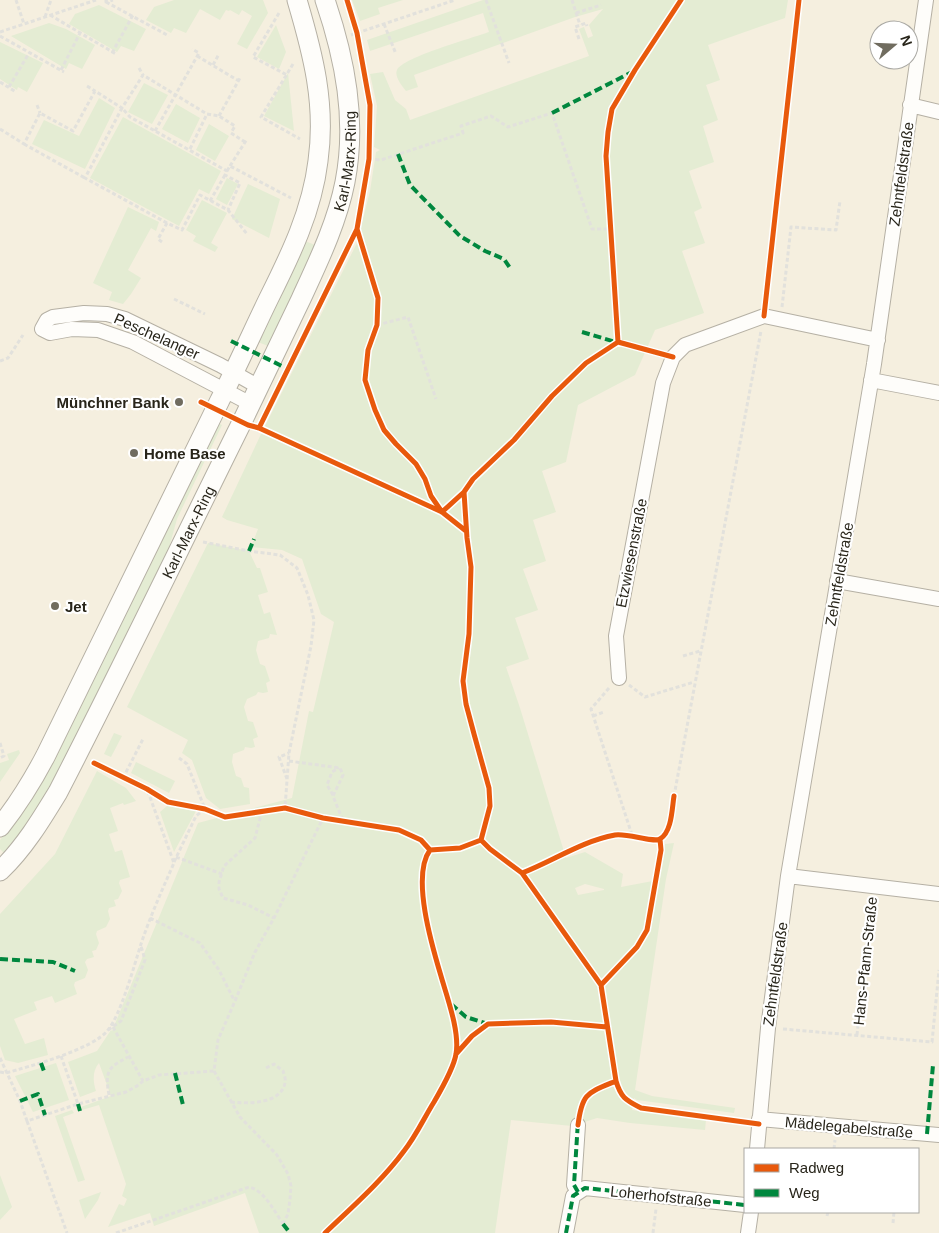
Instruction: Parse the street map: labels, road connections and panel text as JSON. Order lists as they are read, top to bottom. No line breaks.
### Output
{"streets":{"main road":["Karl-Marx-Ring"],"street":["Zehntfeldstraße","Peschelanger","Etzwiesenstraße","Hans-Pfann-Straße","Mädelegabelstraße","Loherhofstraße"]},"crossings":[["Karl-Marx-Ring","Peschelanger"],["Zehntfeldstraße","Hans-Pfann-Straße"],["Zehntfeldstraße","Mädelegabelstraße"]],"places":["Münchner Bank","Home Base","Jet"],"legend":["Radweg","Weg"],"north":"right"}
